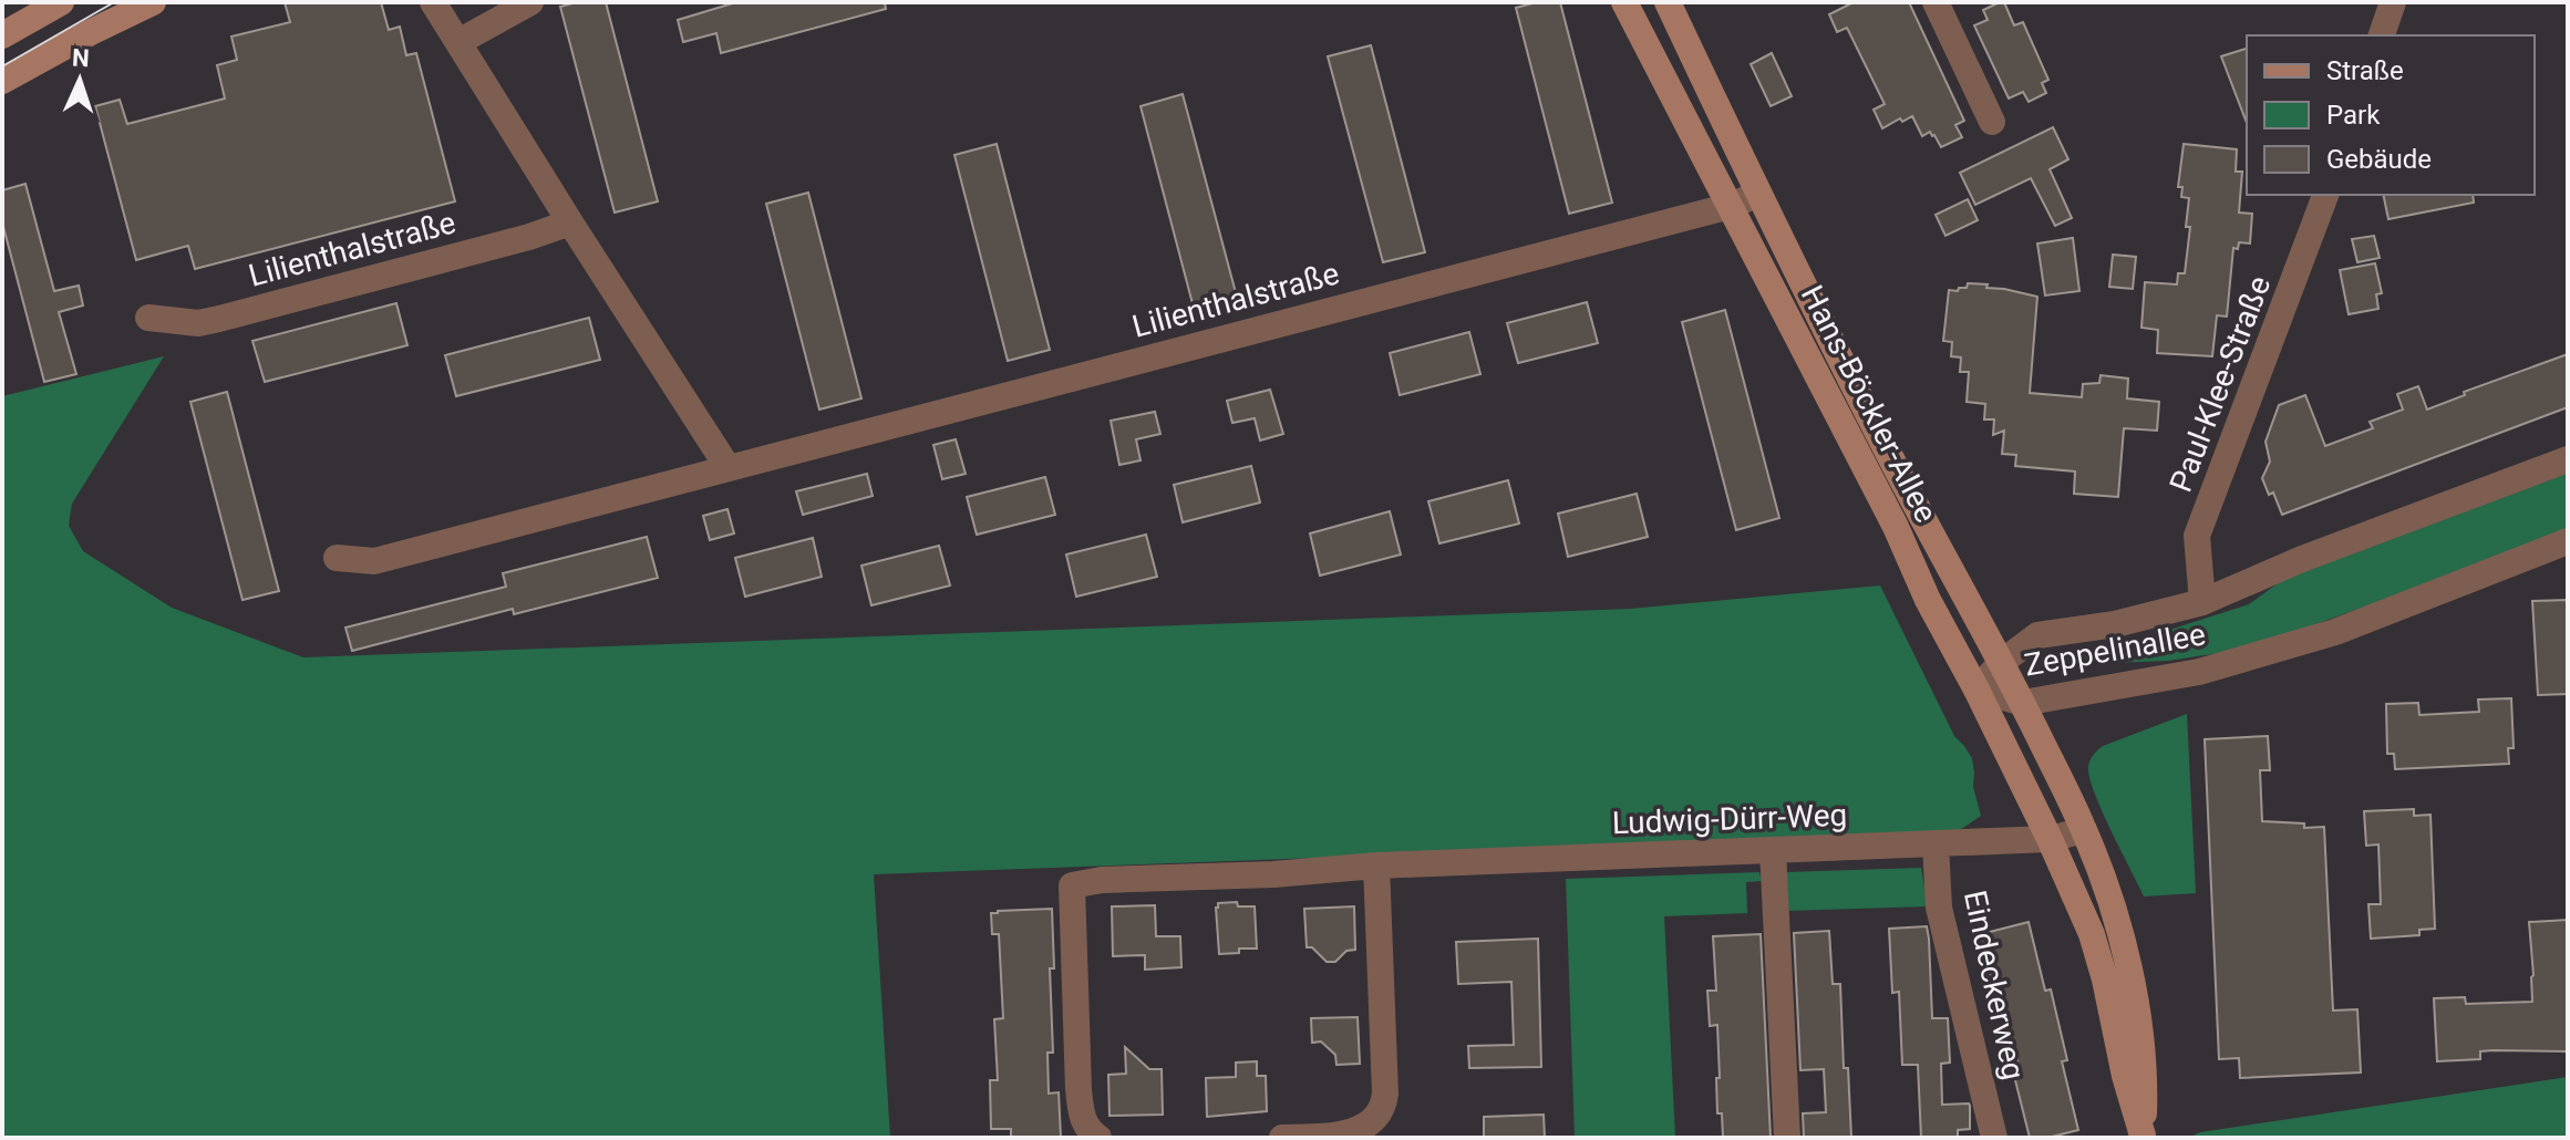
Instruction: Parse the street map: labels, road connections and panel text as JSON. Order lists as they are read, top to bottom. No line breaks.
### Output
{"streets":{"street":["Lilienthalstraße","Paul-Klee-Straße","Hans-Böckler-Allee","Zeppelinallee","Ludwig-Dürr-Weg","Eindeckerweg"]},"crossings":[["Lilienthalstraße","Hans-Böckler-Allee"],["Paul-Klee-Straße","Zeppelinallee"],["Hans-Böckler-Allee","Zeppelinallee"],["Hans-Böckler-Allee","Ludwig-Dürr-Weg"],["Ludwig-Dürr-Weg","Eindeckerweg"]],"legend":["Straße","Park","Gebäude"],"north":"top"}
